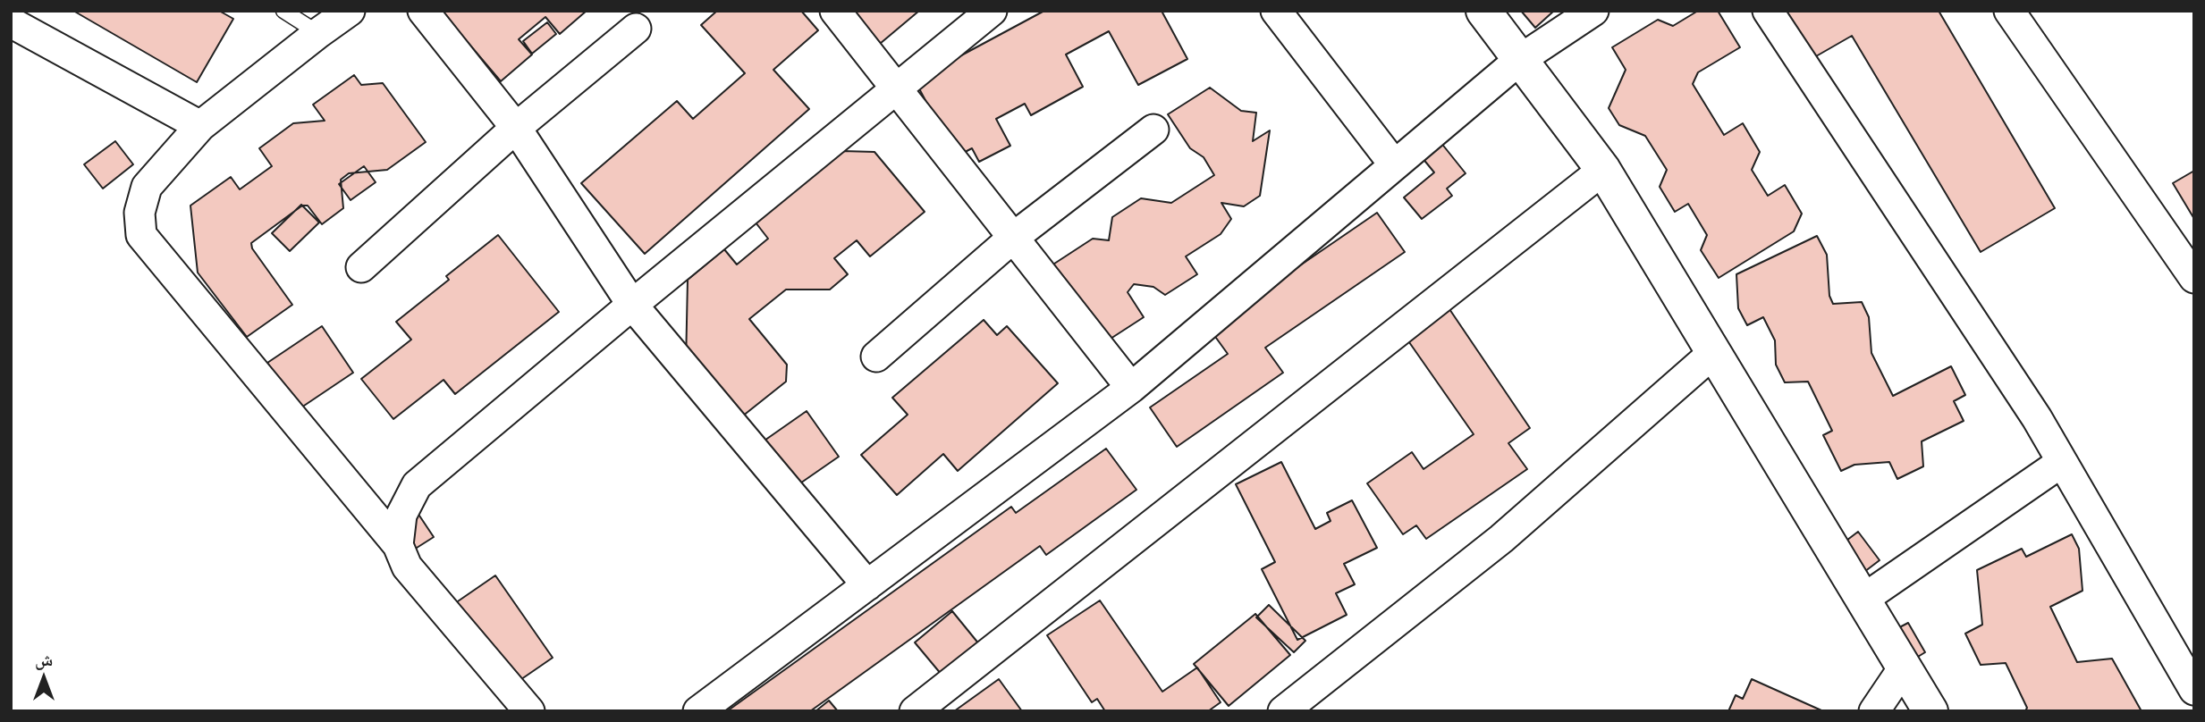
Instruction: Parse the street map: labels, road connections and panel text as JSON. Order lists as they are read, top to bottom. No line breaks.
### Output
{"north":"top"}
